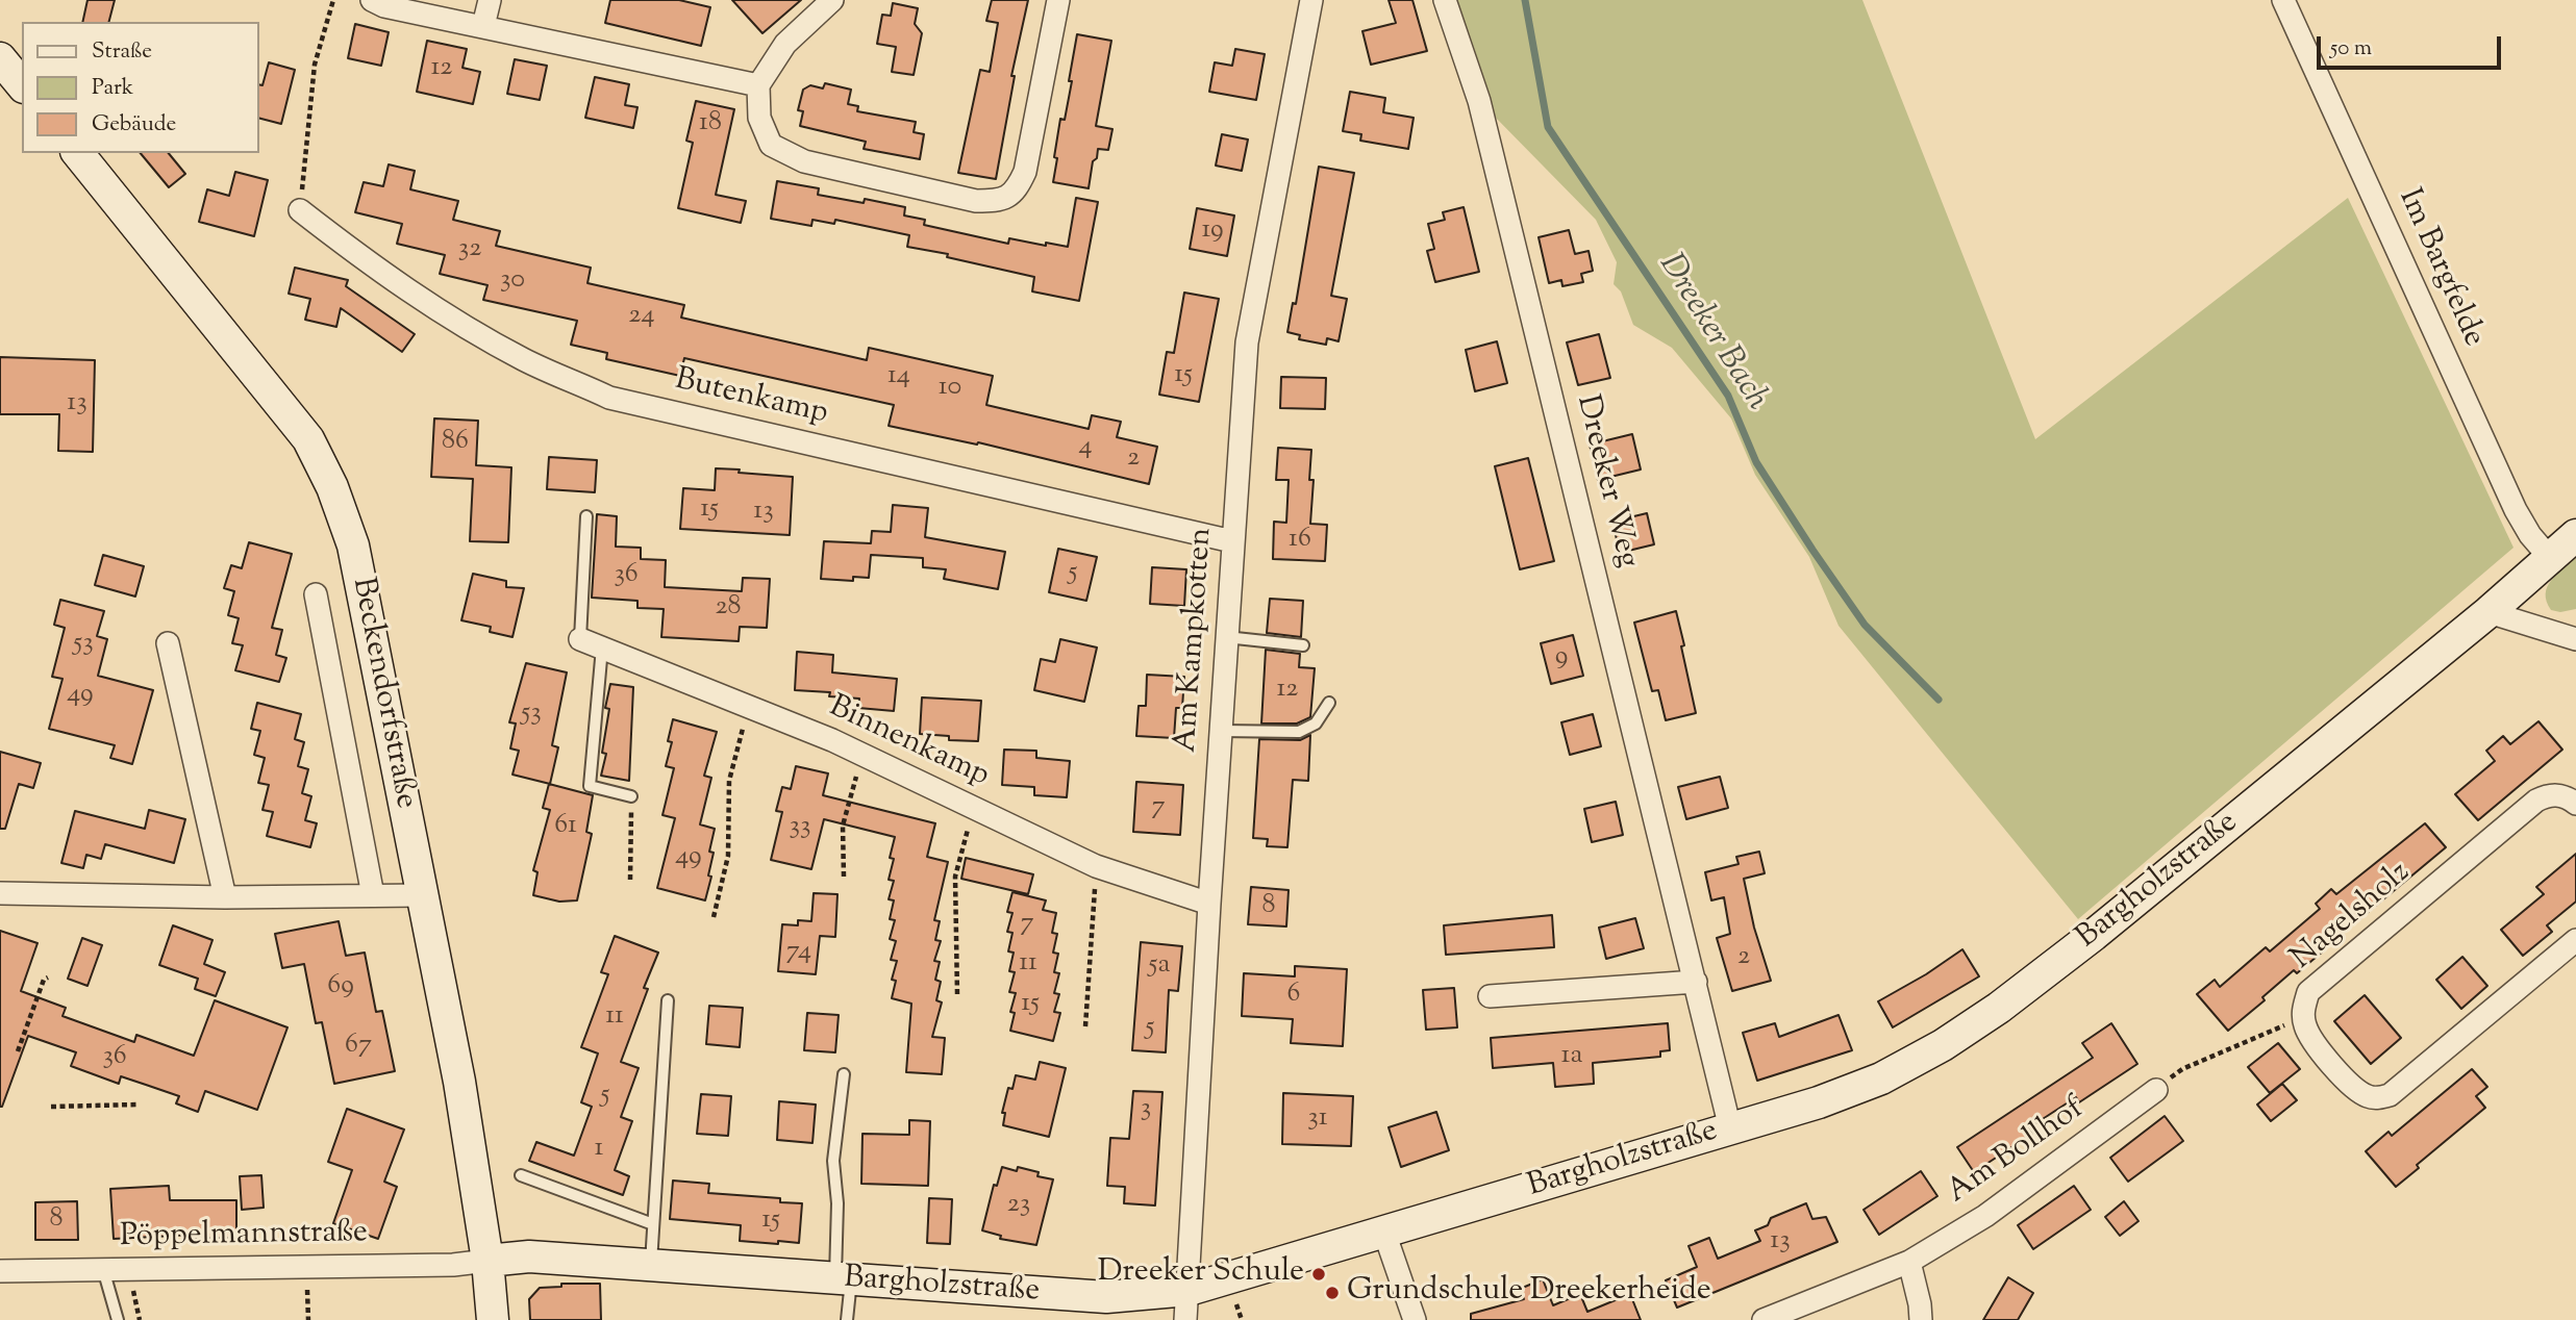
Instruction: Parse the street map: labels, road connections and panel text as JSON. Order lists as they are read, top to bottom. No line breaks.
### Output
{"streets":{"main road":["Beckendorfstraße","Bargholzstraße"],"street":["Im Bargfelde","Butenkamp","Dreeker Weg","Am Kampkotten","Binnenkamp","Nagelsholz","Am Bollhof","Pöppelmannstraße"]},"crossings":[["Im Bargfelde","Bargholzstraße"],["Butenkamp","Am Kampkotten"],["Dreeker Weg","Bargholzstraße"],["Am Kampkotten","Binnenkamp"],["Am Kampkotten","Bargholzstraße"],["Beckendorfstraße","Bargholzstraße"],["Beckendorfstraße","Pöppelmannstraße"],["Bargholzstraße","Pöppelmannstraße"]],"water":["Dreeker Bach"],"places":["Dreeker Schule","Grundschule Dreekerheide"],"house_numbers":["12","18","19","32","30","24","15","14","10","13","86","4","2","15","13","16","5","36","28","53","9","12","49","53","7","61","33","49","8","7","74","2","11","5a","69","6","15","11","5","67","1a","36","5","3","31","1","23","8","15","13"],"legend":["Straße","Park","Gebäude"],"scale_bar":"50 m"}
